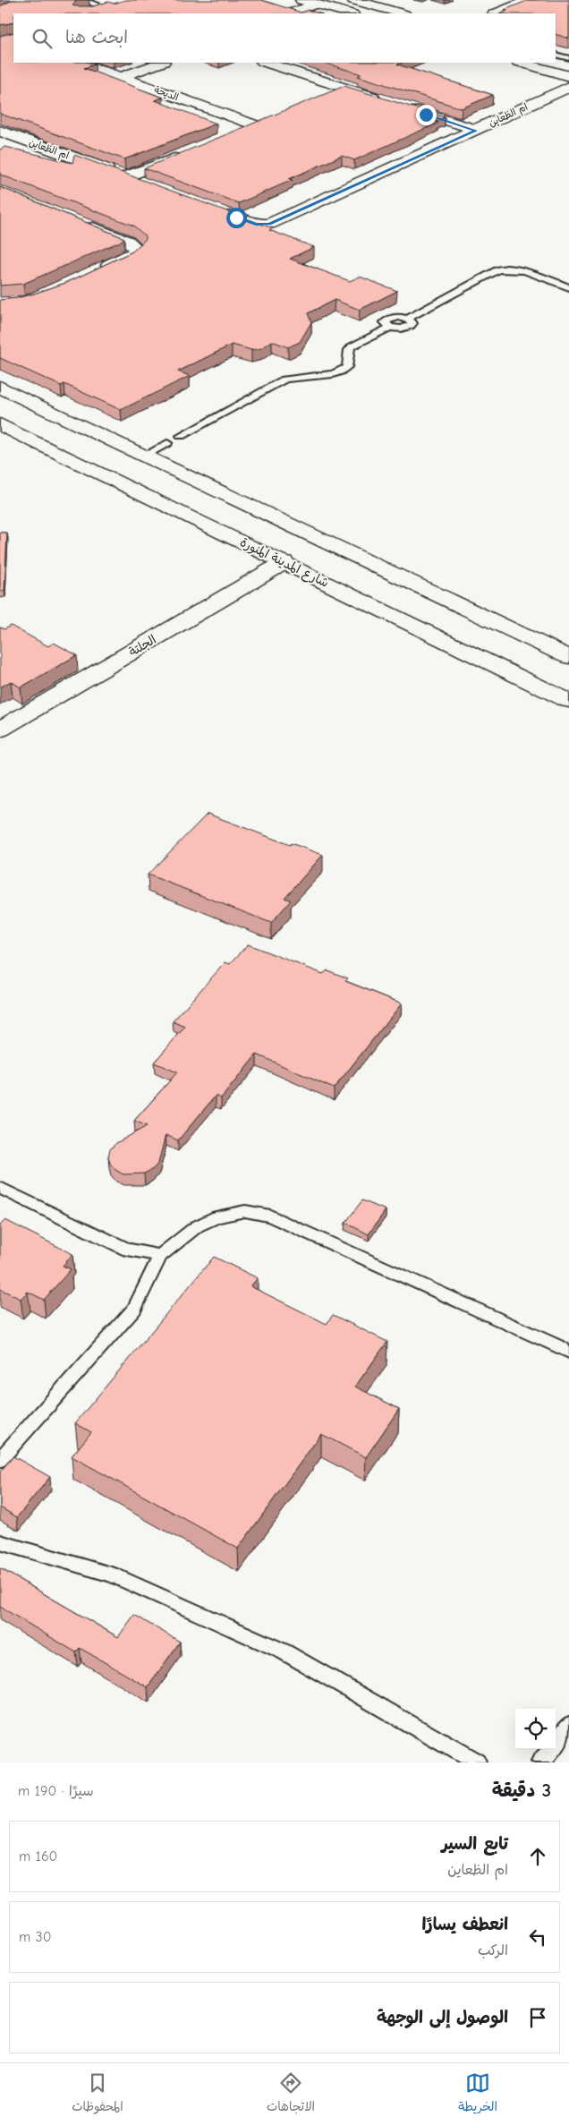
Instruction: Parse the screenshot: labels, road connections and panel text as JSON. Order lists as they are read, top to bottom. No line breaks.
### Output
{"streets":{"street":["الديحة","ام الظعاين","شارع المدينة المنورة","الجلتة"]},"crossings":[["شارع المدينة المنورة","الجلتة"]],"page":{"search":"ابحث هنا","heading":["3 دقيقة","سيرًا · 190 m"],"list":[["تابع السير","ام الظعاين","160 m"],["انعطف يسارًا","الركب","30 m"],"الوصول إلى الوجهة"],"nav":["الخريطة","الاتجاهات","المحفوظات"]}}
